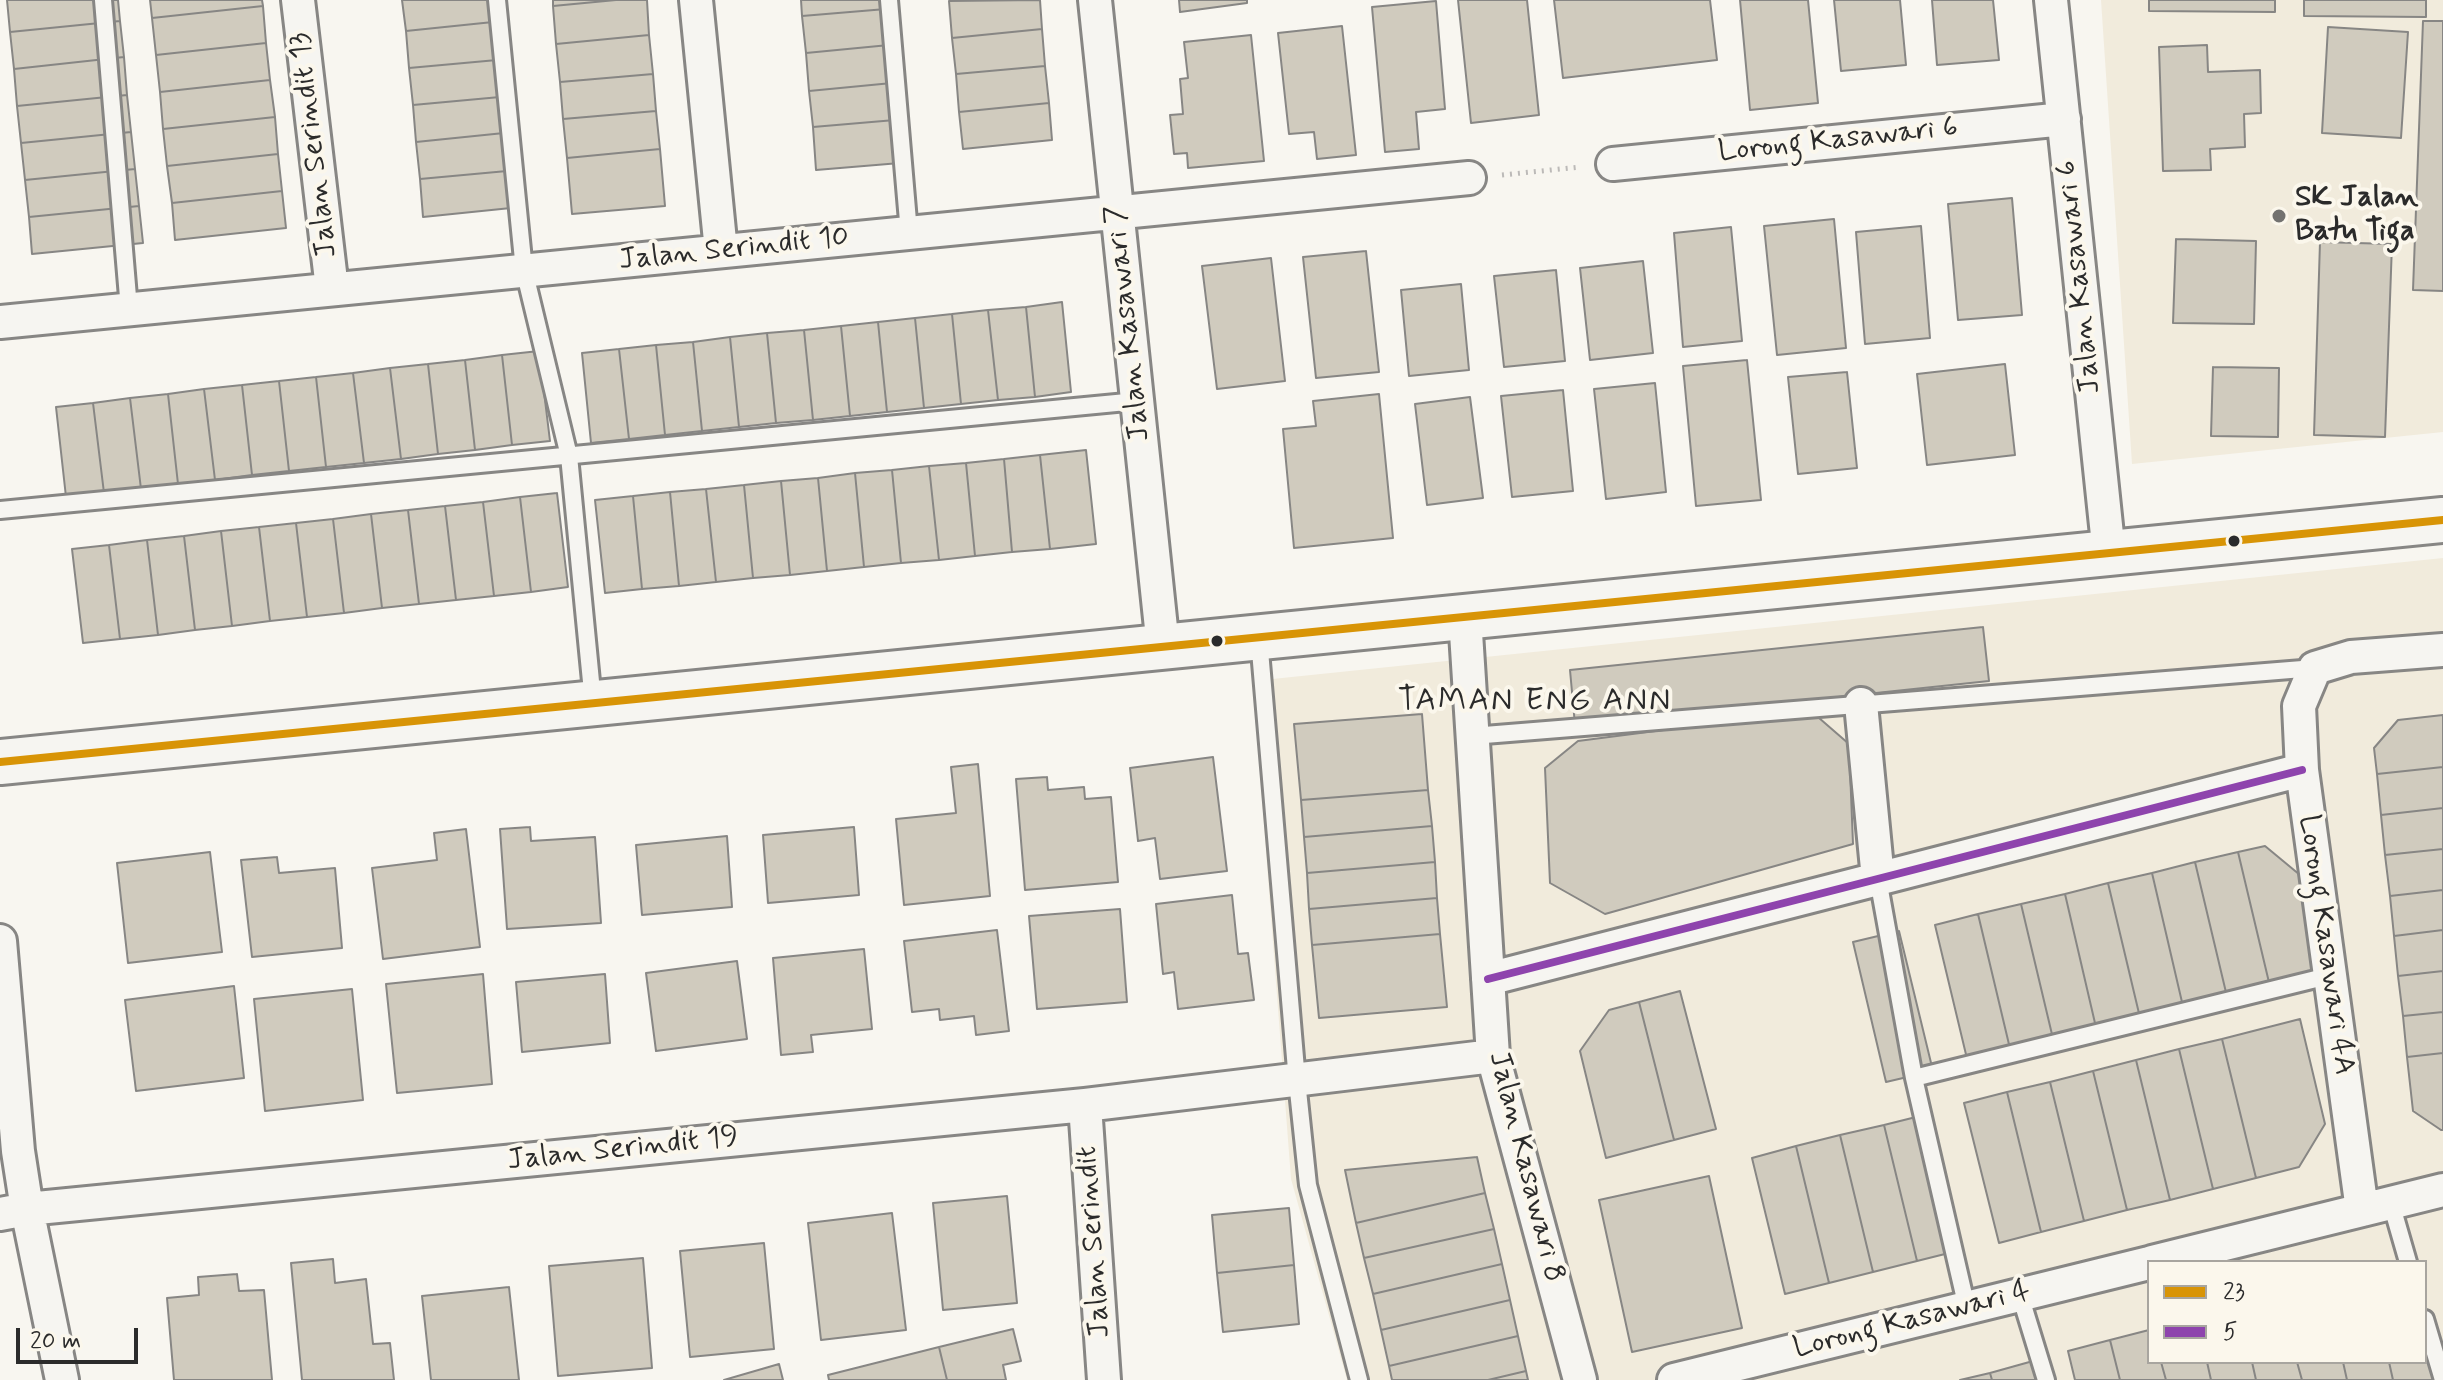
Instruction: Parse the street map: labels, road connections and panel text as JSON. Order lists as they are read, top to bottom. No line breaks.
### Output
{"streets":{"street":["Lorong Kasawari 6","Jalan Serindit 13","Jalan Serindit 10","Jalan Kasawari 6","Jalan Kasawari 7","Lorong Kasawari 4A","Jalan Serindit 19","Jalan Kasawari 8","Jalan Serindit","Lorong Kasawari 4"]},"crossings":[["Lorong Kasawari 6","Jalan Kasawari 6"],["Jalan Serindit 13","Jalan Serindit 10"],["Jalan Serindit 10","Jalan Kasawari 7"],["Lorong Kasawari 4A","Lorong Kasawari 4"],["Jalan Serindit 19","Jalan Kasawari 8"],["Jalan Serindit 19","Jalan Serindit"]],"districts":["TAMAN ENG ANN"],"places":["SK Jalan Batu Tiga"],"lines":["transit line 23","transit line 5"],"legend":["23","5"],"scale_bar":"20 m"}
